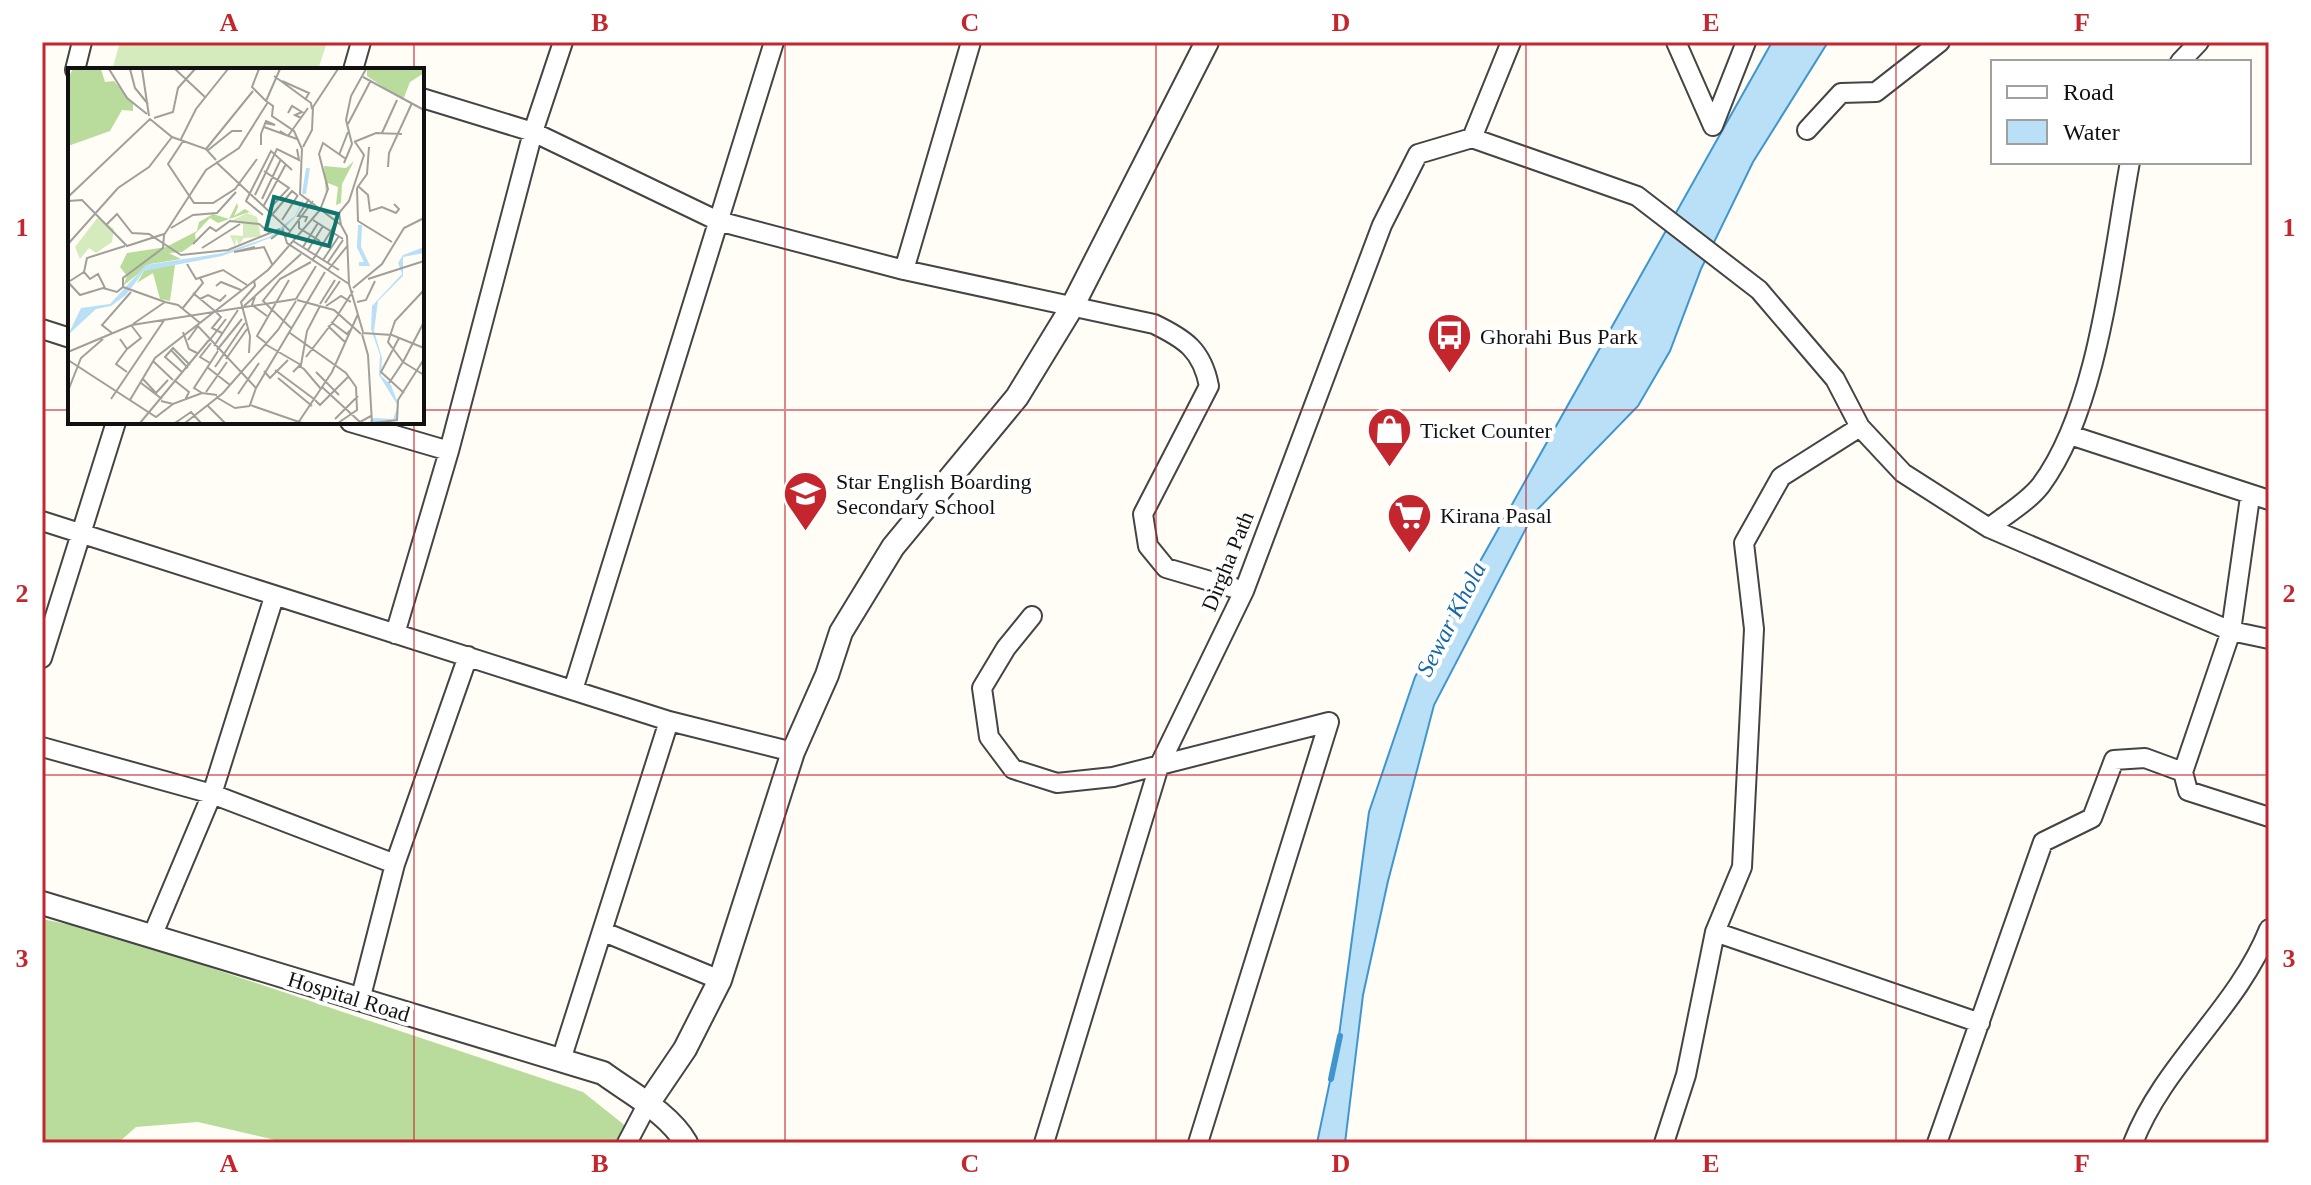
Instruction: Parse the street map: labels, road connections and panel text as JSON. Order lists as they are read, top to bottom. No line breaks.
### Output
{"streets":{"street":["Dirgha Path","Hospital Road"]},"water":["Sewar Khola"],"places":{"bus stop":["Ghorahi Bus Park"],"shop":["Ticket Counter"],"school or university":["Star English Boarding Secondary School"],"supermarket":["Kirana Pasal"]},"legend":["Road","Water"],"grid":{"columns":["A","B","C","D","E","F"],"rows":["1","2","3"]}}
